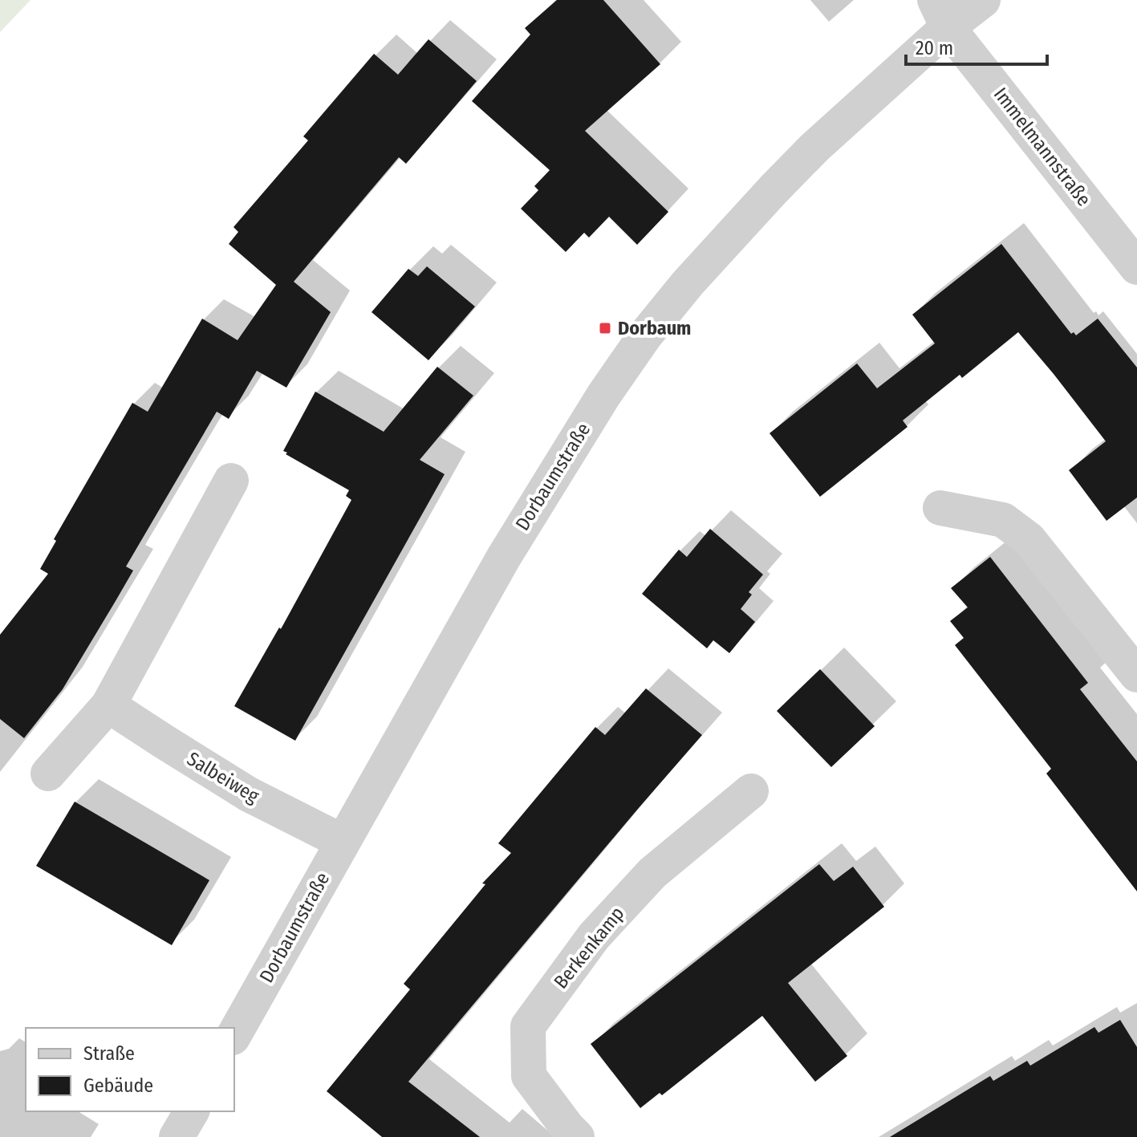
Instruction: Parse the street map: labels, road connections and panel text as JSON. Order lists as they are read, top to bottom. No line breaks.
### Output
{"streets":{"street":["Immelmannstraße","Dorbaumstraße","Salbeiweg","Berkenkamp"]},"crossings":[["Immelmannstraße","Dorbaumstraße"],["Dorbaumstraße","Salbeiweg"]],"places":{"transit":["Dorbaum"]},"legend":["Straße","Gebäude"],"scale_bar":"20 m"}
